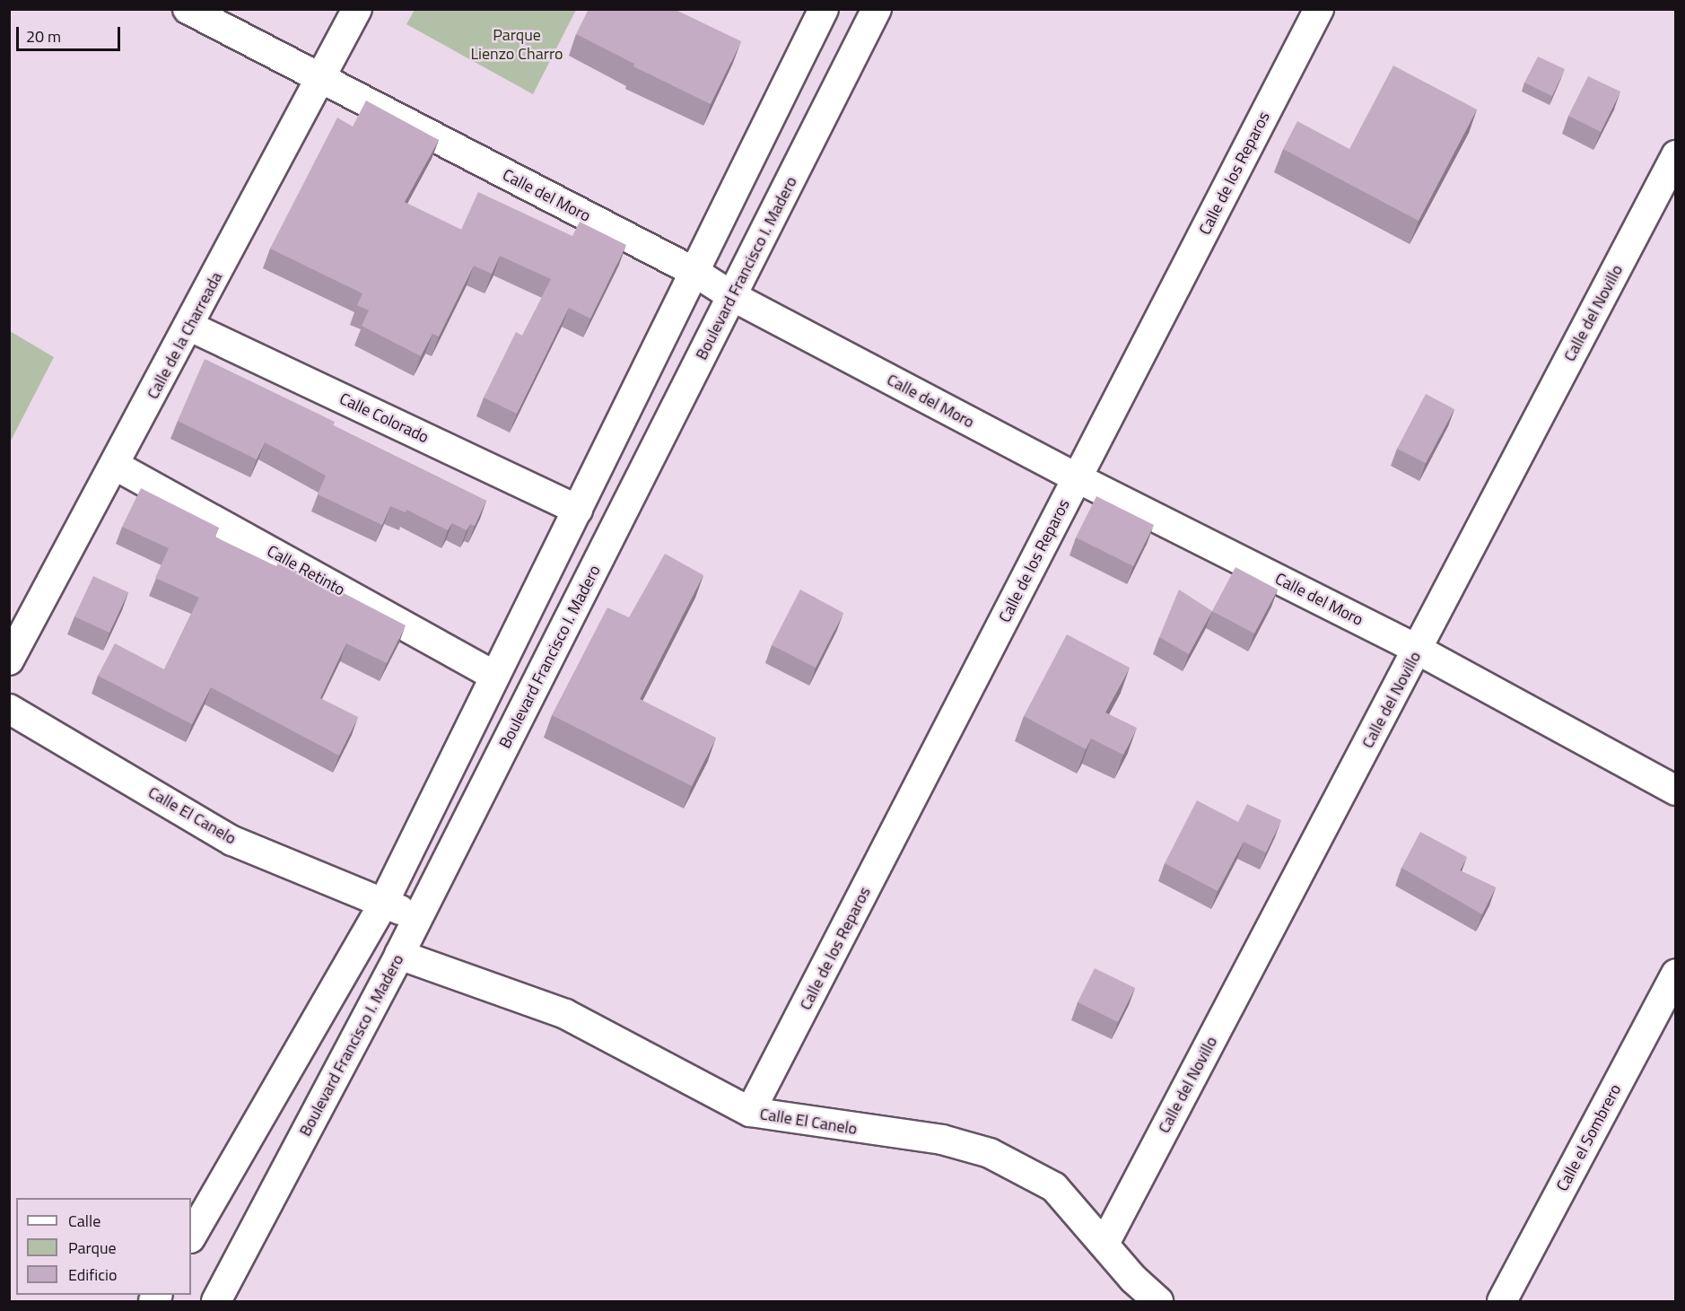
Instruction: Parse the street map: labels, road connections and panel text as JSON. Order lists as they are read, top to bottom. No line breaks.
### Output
{"streets":{"street":["Calle de los Reparos","Calle del Moro","Boulevard Francisco I. Madero","Calle del Novillo","Calle de la Charreada","Calle Colorado","Calle Retinto","Calle El Canelo","Calle el Sombrero"]},"crossings":[["Calle de los Reparos","Calle del Moro"],["Calle de los Reparos","Calle El Canelo"],["Calle del Moro","Boulevard Francisco I. Madero"],["Calle del Moro","Calle del Novillo"],["Calle del Moro","Calle de la Charreada"],["Boulevard Francisco I. Madero","Calle El Canelo"],["Calle del Novillo","Calle El Canelo"],["Calle de la Charreada","Calle Colorado"],["Calle de la Charreada","Calle Retinto"]],"parks":["Parque Lienzo Charro"],"legend":["Calle","Parque","Edificio"],"scale_bar":"20 m"}
